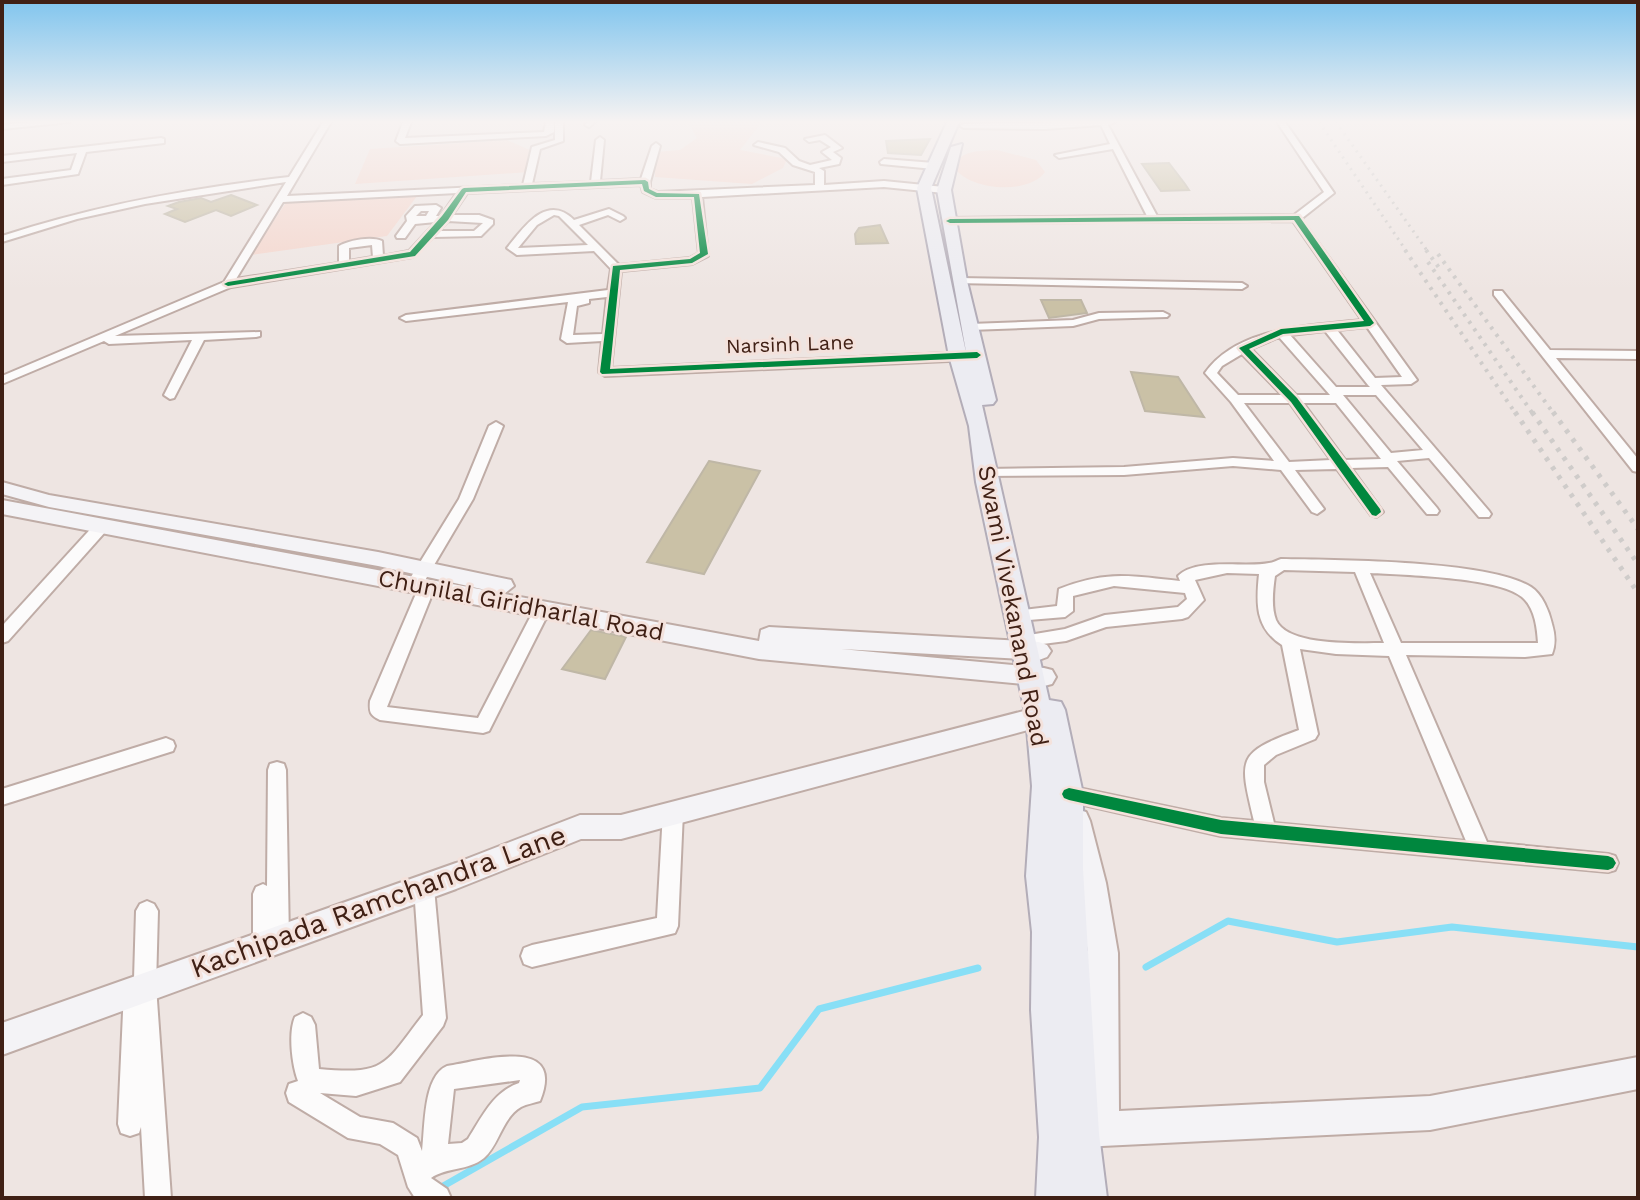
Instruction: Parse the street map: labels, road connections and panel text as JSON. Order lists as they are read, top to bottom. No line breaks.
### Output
{"streets":{"main road":["Chunilal Giridharlal Road","Swami Vivekanand Road","Kachipada Ramchandra Lane"],"street":["Narsinh Lane"]},"crossings":[["Narsinh Lane","Swami Vivekanand Road"],["Chunilal Giridharlal Road","Swami Vivekanand Road"],["Swami Vivekanand Road","Kachipada Ramchandra Lane"]]}
